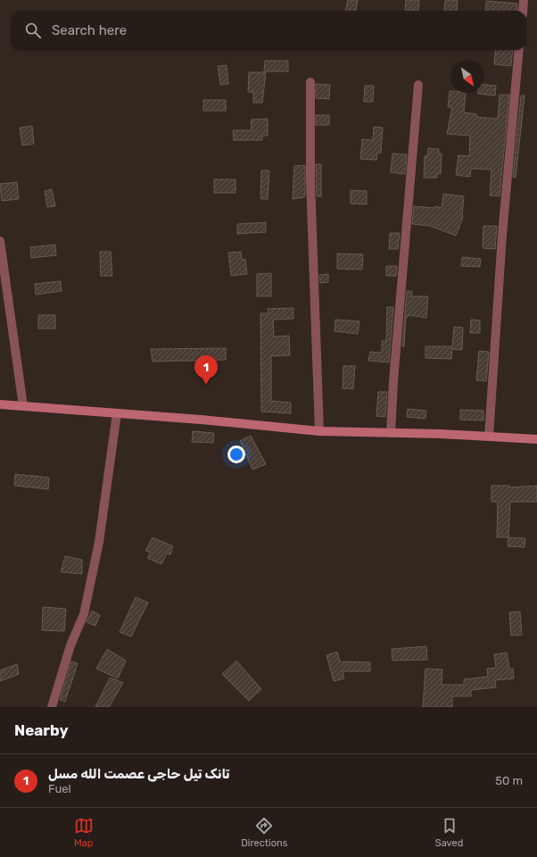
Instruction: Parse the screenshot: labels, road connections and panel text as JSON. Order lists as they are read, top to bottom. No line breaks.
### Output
{"north":"bottom right","page":{"search":"Search here","pins":"1","heading":"Nearby","list":[{"mark":"1","name":"تانک تیل حاجی عصمت الله مسل","note":"Fuel","value":"50 m"}],"nav":["Map","Directions","Saved"]}}
